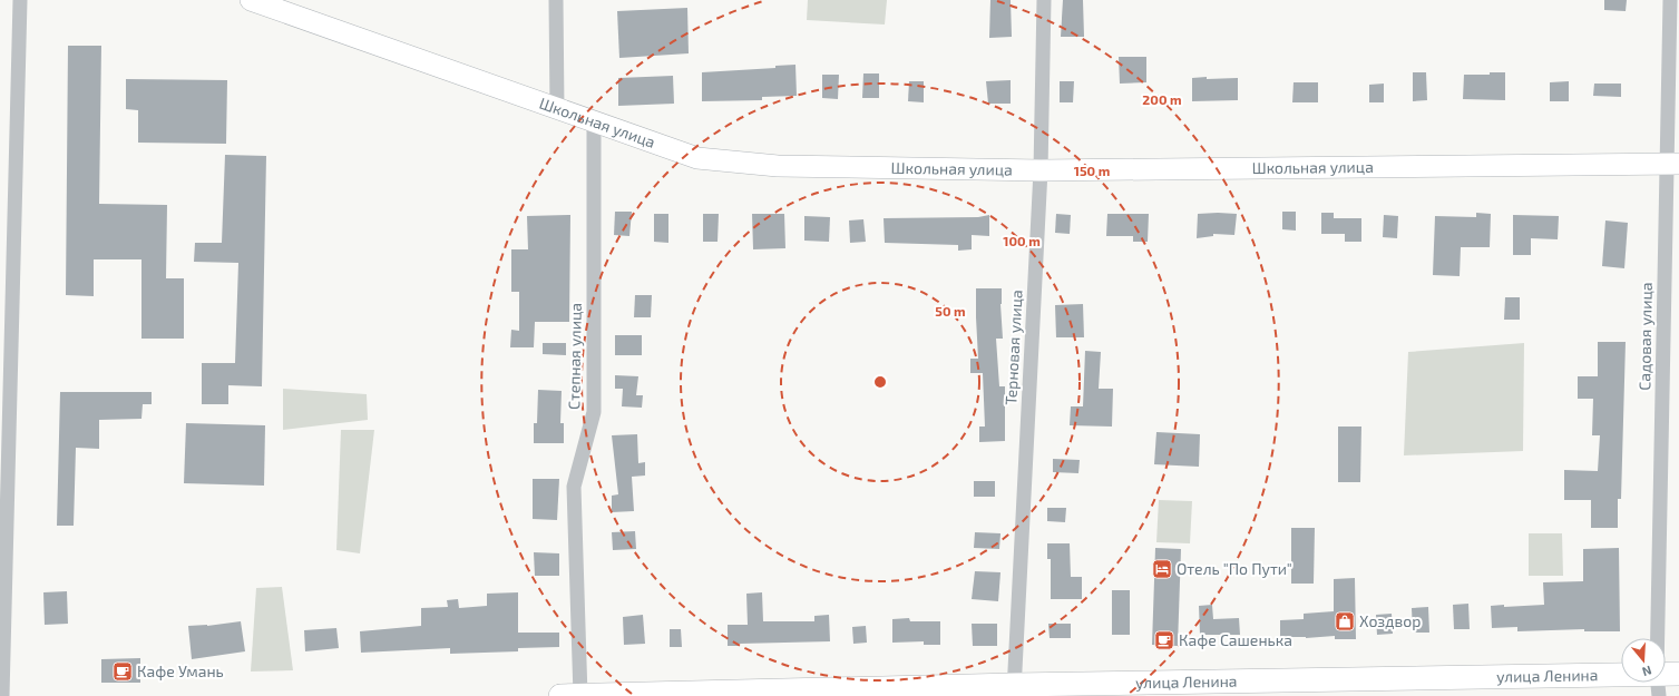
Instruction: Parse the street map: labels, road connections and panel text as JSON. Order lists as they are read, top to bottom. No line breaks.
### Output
{"streets":{"main road":["улица Ленина"],"street":["Школьная улица","Садовая улица","Терновая улица","Степная улица"]},"crossings":[["Школьная улица","Садовая улица"],["Школьная улица","Терновая улица"],["Школьная улица","Степная улица"],["Терновая улица","улица Ленина"],["Степная улица","улица Ленина"]],"places":{"hotel":["Отель \"По Пути\""],"shop":["Хоздвор"],"cafe":["Кафе Сашенька","Кафе Умань"]},"north":"bottom","rings":["200 m","150 m","100 m","50 m"]}
